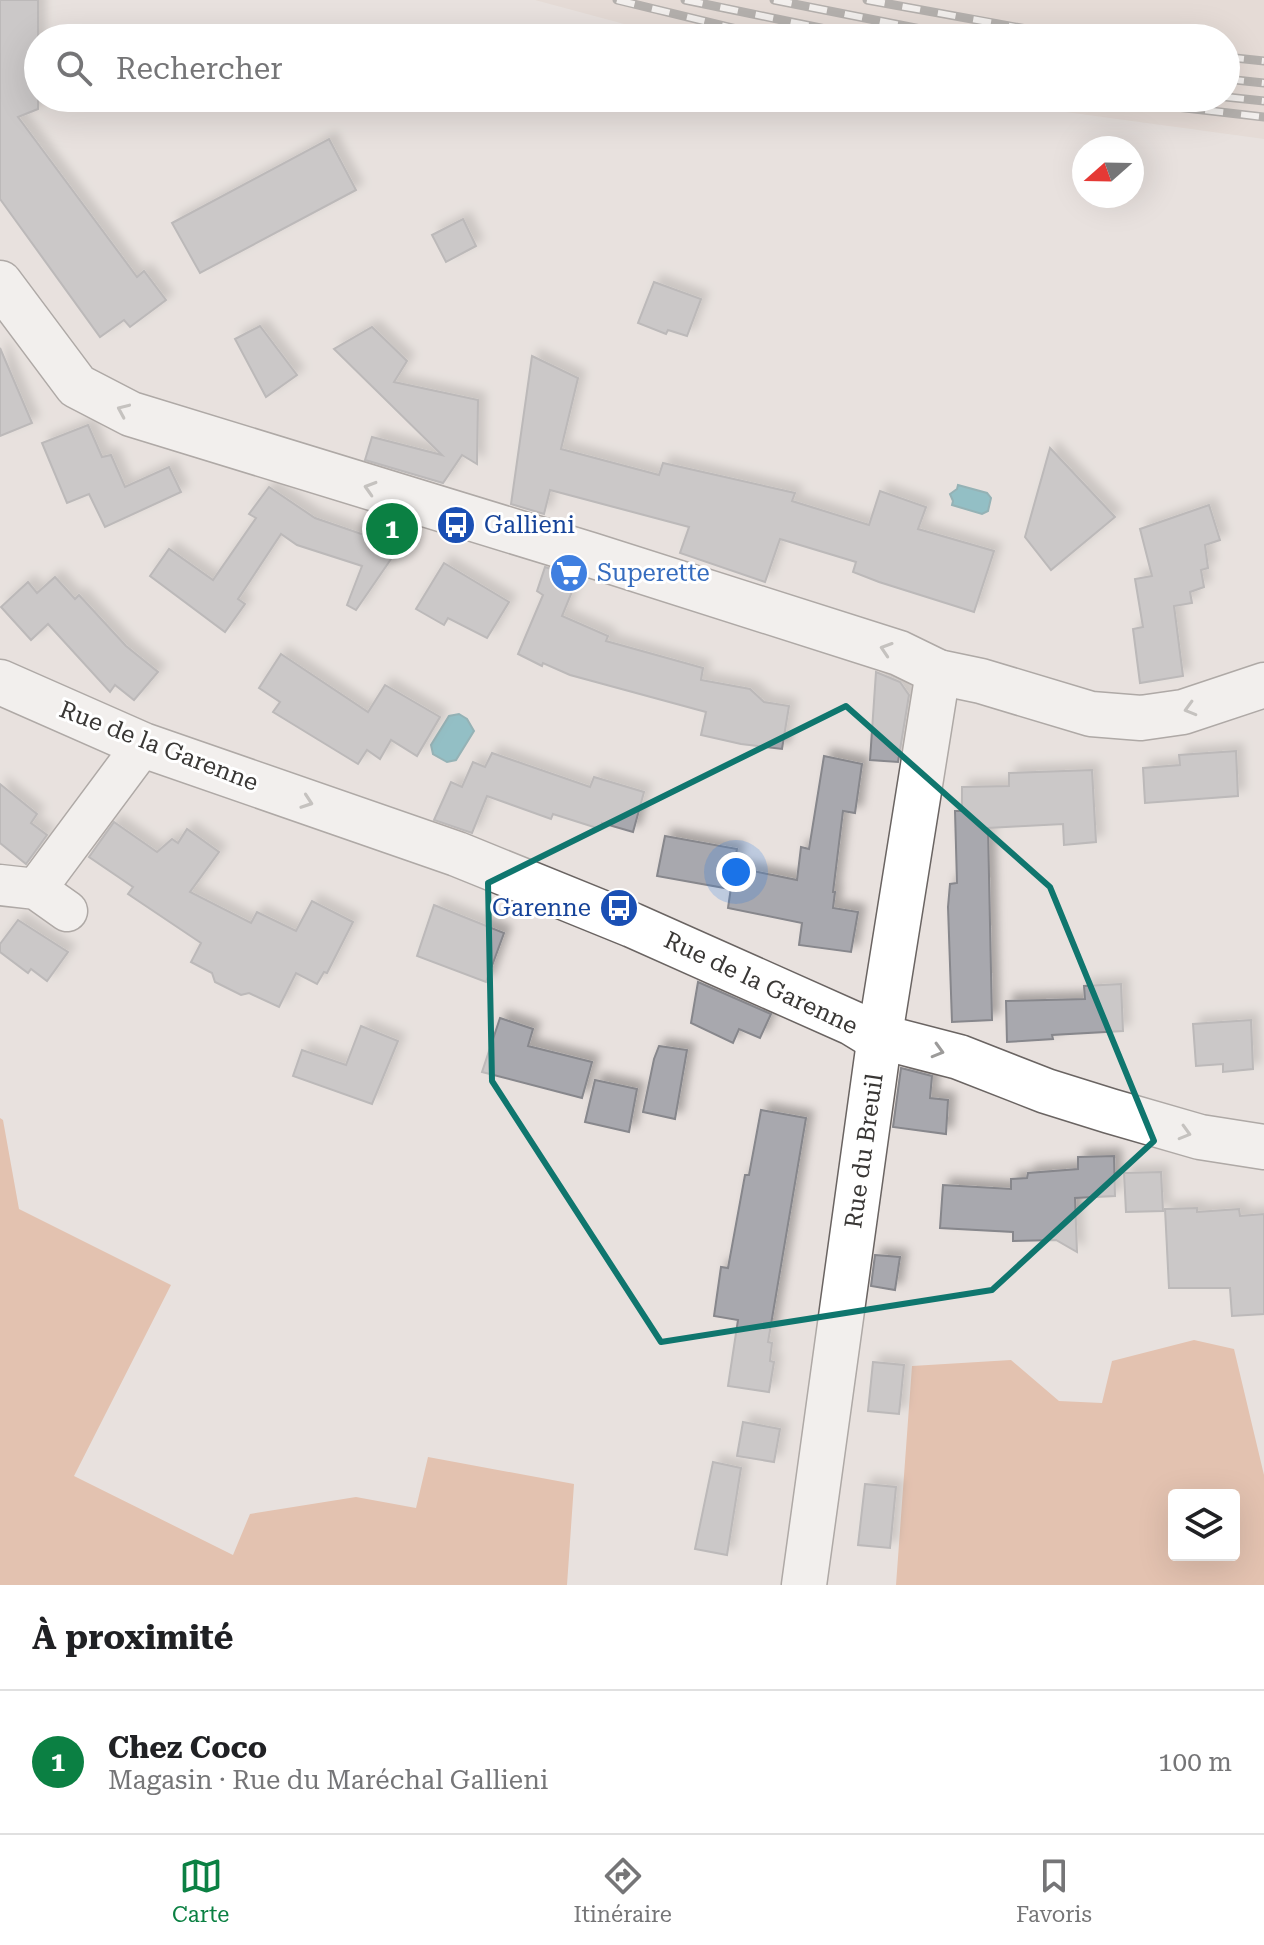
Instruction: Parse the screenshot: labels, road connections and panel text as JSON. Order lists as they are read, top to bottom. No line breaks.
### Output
{"streets":{"main road":["Rue de la Garenne","Rue du Breuil"]},"crossings":[["Rue de la Garenne","Rue du Breuil"]],"places":{"bus stop":["Gallieni","Garenne"],"supermarket":["Superette"]},"north":"left","page":{"search":"Rechercher","pins":"1","heading":"À proximité","list":[{"mark":"1","name":"Chez Coco","note":"Magasin · Rue du Maréchal Gallieni","value":"100 m"}],"nav":["Carte","Itinéraire","Favoris"]}}
